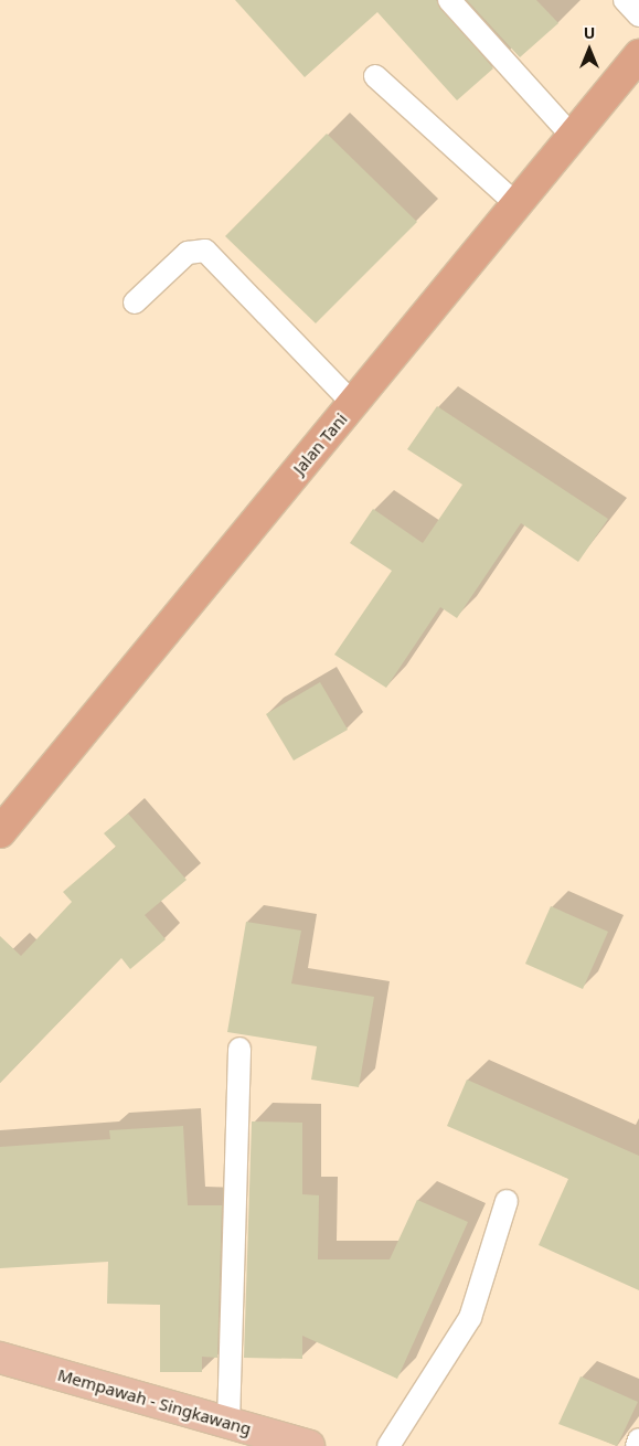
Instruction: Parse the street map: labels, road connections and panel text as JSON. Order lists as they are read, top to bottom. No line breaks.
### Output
{"streets":{"highway":["Jalan Tani"],"main road":["Mempawah - Singkawang"]},"north":"top"}
